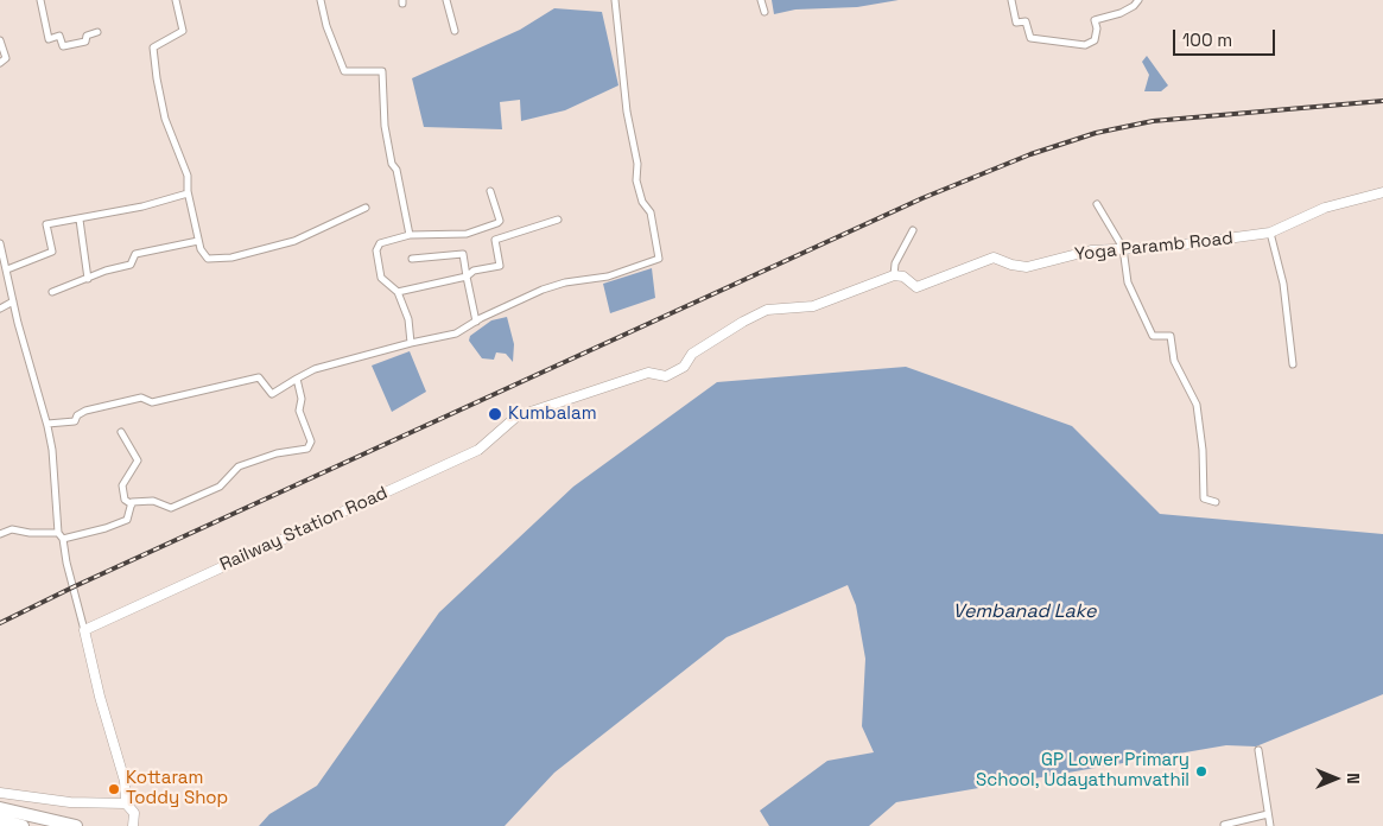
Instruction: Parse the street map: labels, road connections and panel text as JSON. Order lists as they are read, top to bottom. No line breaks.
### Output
{"streets":{"street":["Yoga Paramb Road","Railway Station Road"]},"crossings":[["Yoga Paramb Road","Railway Station Road"]],"water":["Vembanad Lake"],"places":["Kumbalam","GP Lower Primary School, Udayathumvathil","Kottaram Toddy Shop"],"scale_bar":"100 m","north":"right"}
